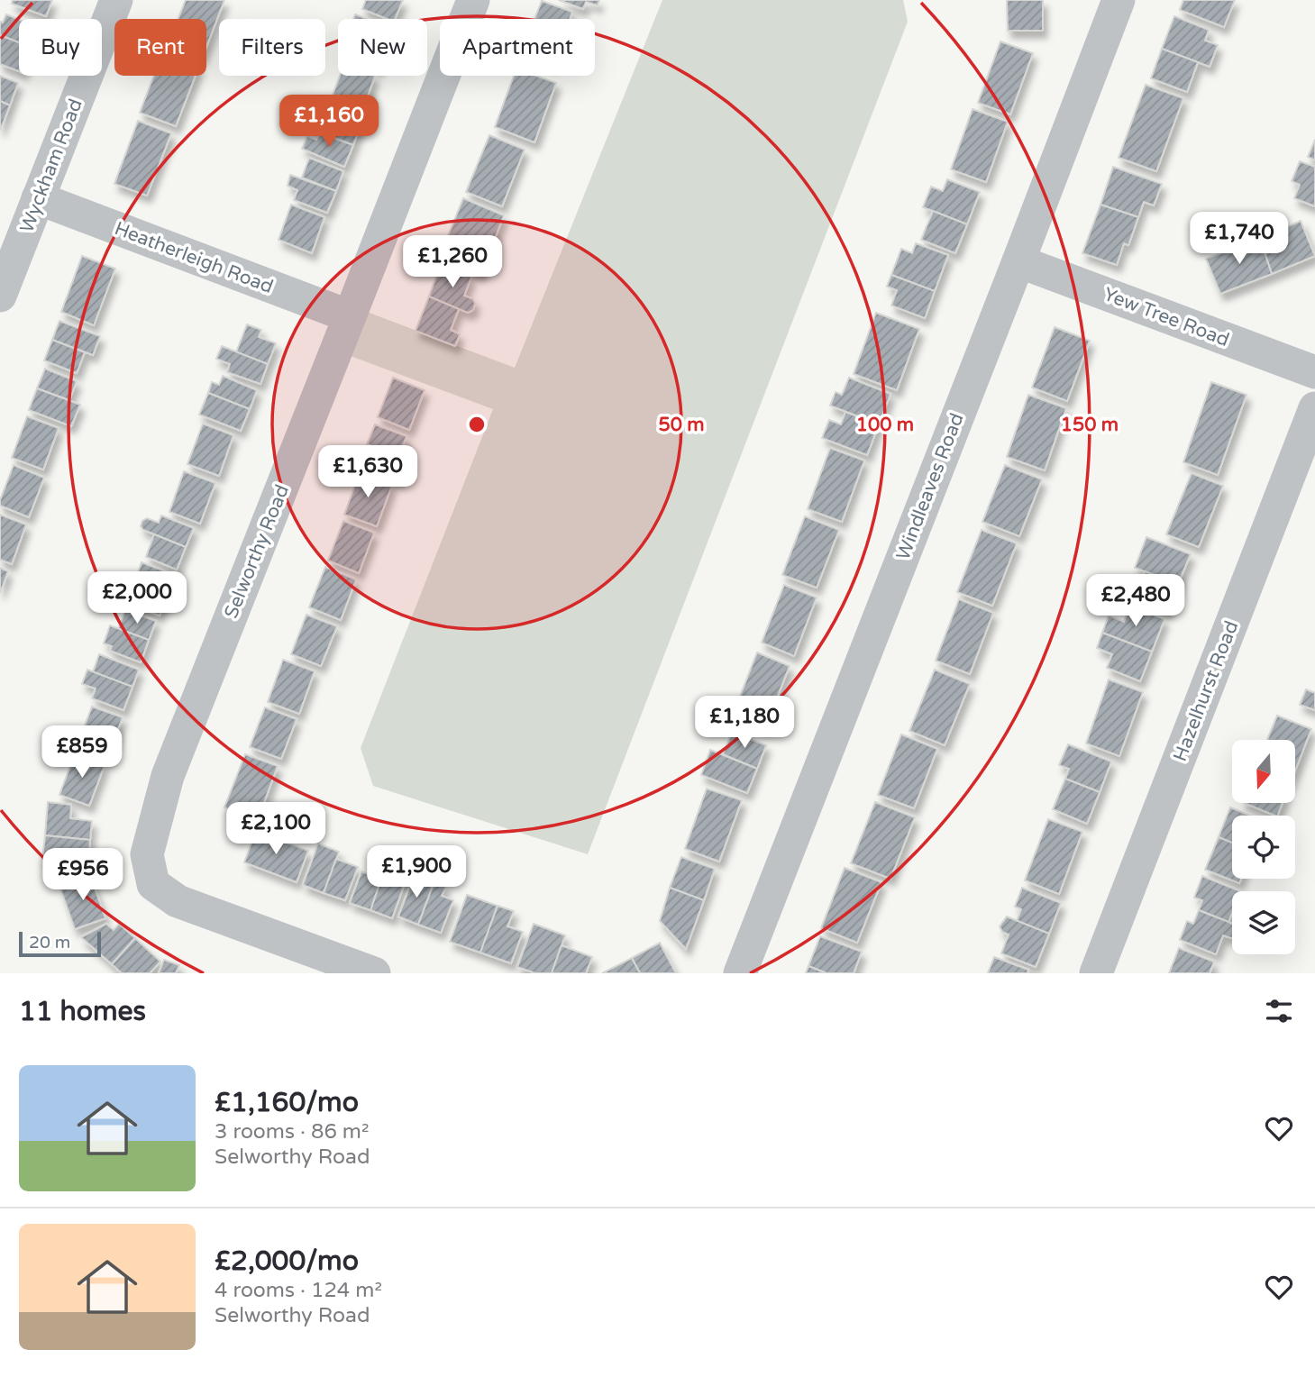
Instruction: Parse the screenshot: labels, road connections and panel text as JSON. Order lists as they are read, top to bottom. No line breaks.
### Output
{"streets":{"street":["Wyckham Road","Heatherleigh Road","Yew Tree Road","Windleaves Road","Selworthy Road","Hazelhurst Road"]},"crossings":[["Wyckham Road","Heatherleigh Road"],["Heatherleigh Road","Selworthy Road"],["Yew Tree Road","Windleaves Road"]],"scale_bar":"20 m","north":"bottom","page":{"chip":["Buy","Rent","Filters","New","Apartment"],"price":["£1,160","£1,740","£1,260","£1,630","£2,000","£2,480","£1,180","£859","£2,100","£1,900","£956"],"scale":"20 m","heading":"11 homes","list":[{"name":"£1,160/mo","note":"3 rooms · 86 m² · Selworthy Road"},{"name":"£2,000/mo","note":"4 rooms · 124 m² · Selworthy Road"}]},"rings":["50 m","100 m","150 m"]}
